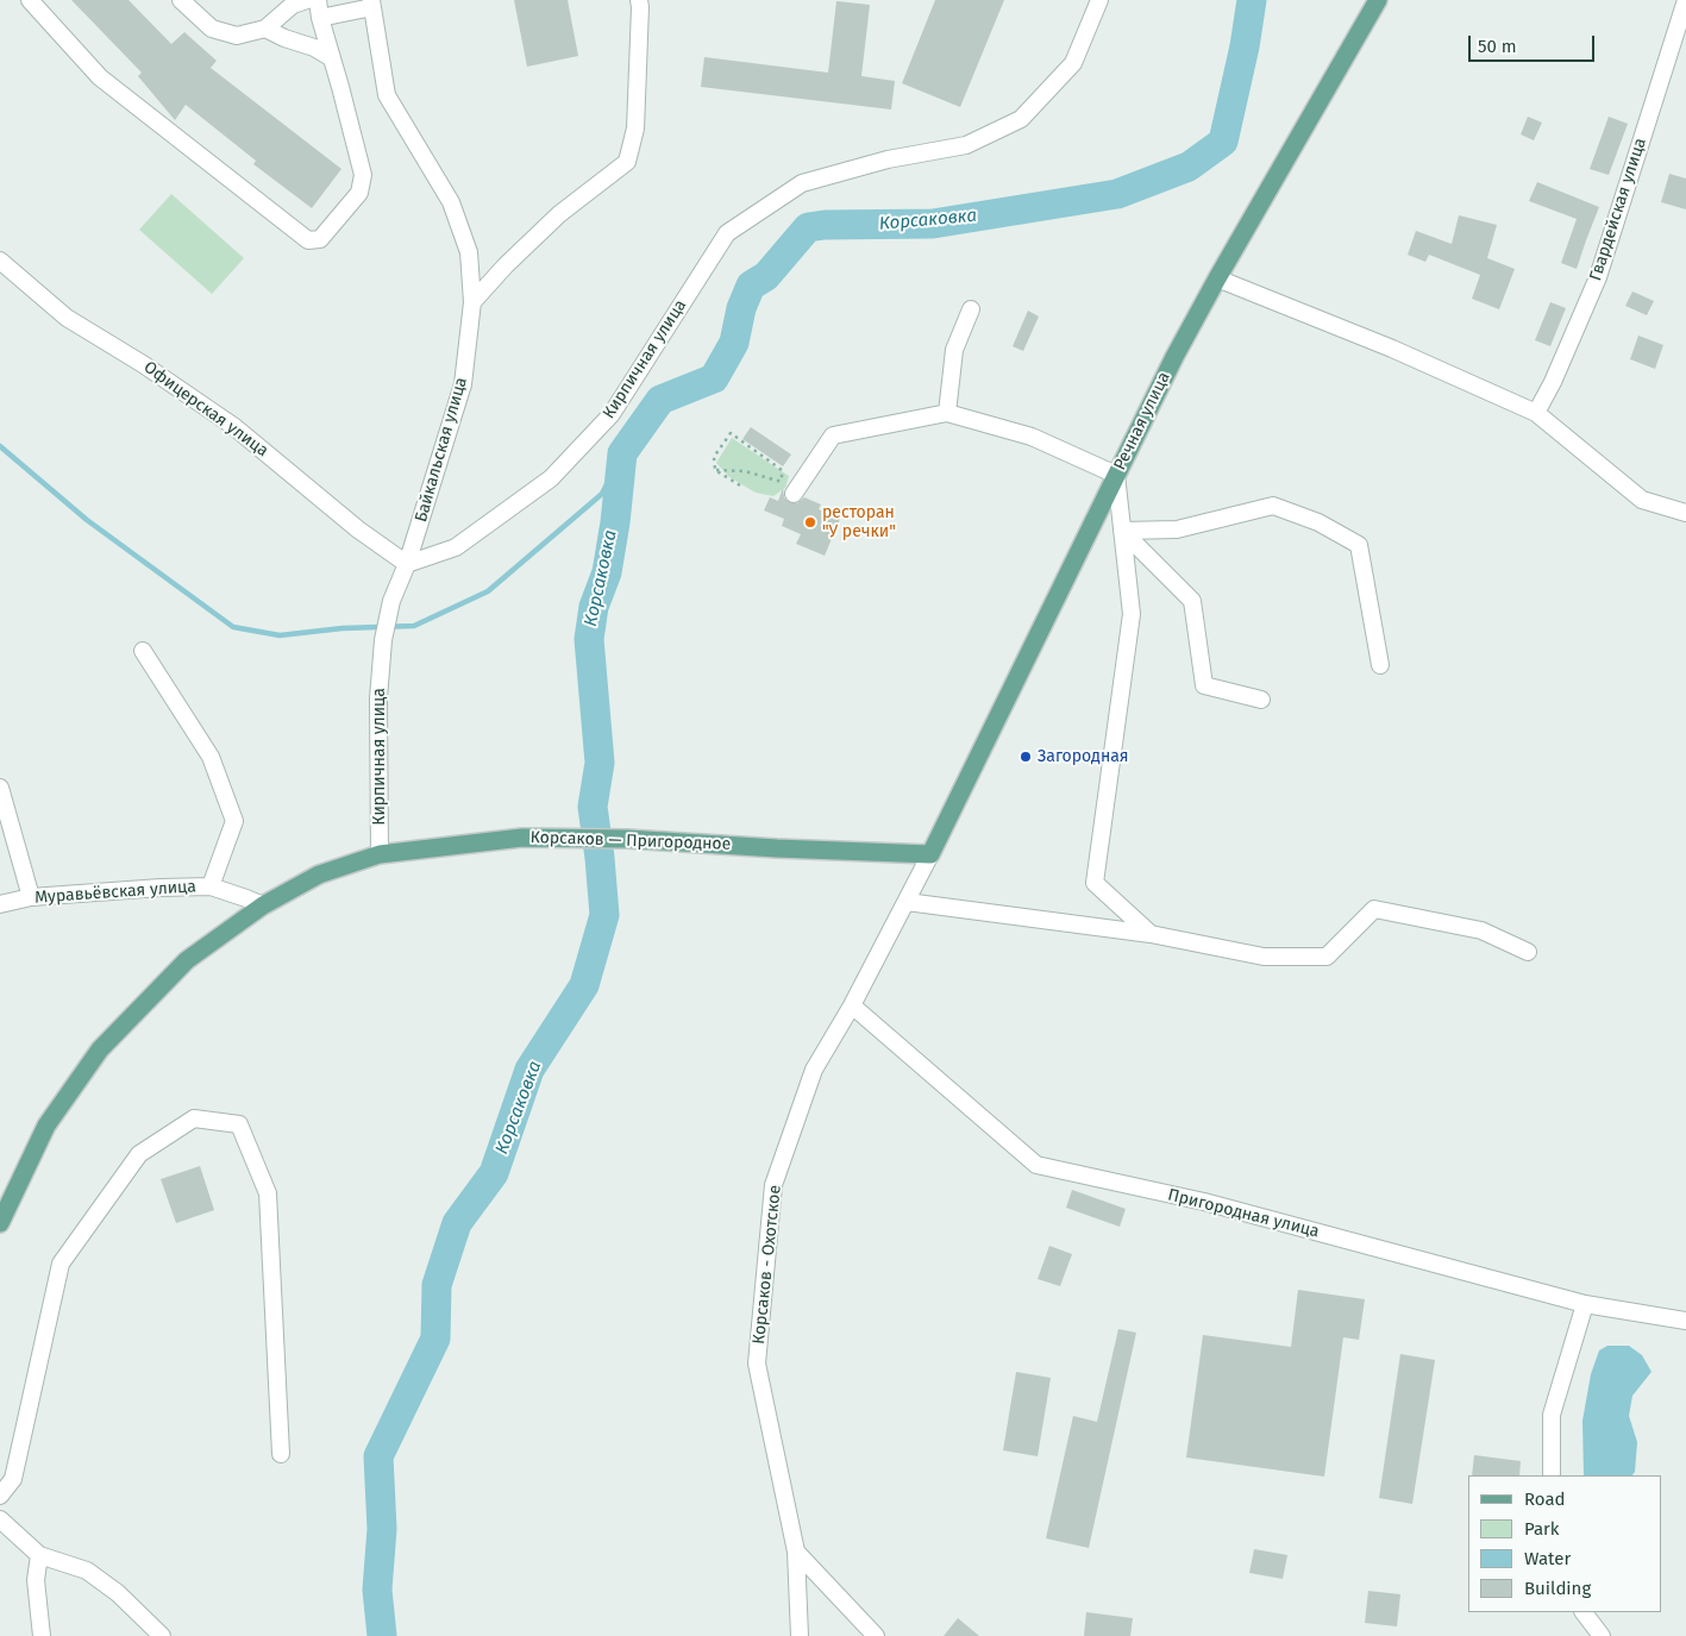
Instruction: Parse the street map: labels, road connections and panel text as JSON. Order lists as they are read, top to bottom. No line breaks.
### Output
{"streets":{"main road":["Речная улица","Корсаков — Пригородное"],"street":["Гвардейская улица","Кирпичная улица","Офицерская улица","Байкальская улица","Муравьёвская улица","Пригородная улица","Корсаков - Охотское"]},"crossings":[["Кирпичная улица","Офицерская улица"],["Кирпичная улица","Байкальская улица"],["Кирпичная улица","Корсаков — Пригородное"],["Офицерская улица","Байкальская улица"],["Речная улица","Корсаков — Пригородное"],["Речная улица","Корсаков - Охотское"],["Корсаков — Пригородное","Муравьёвская улица"],["Корсаков — Пригородное","Корсаков - Охотское"],["Пригородная улица","Корсаков - Охотское"]],"water":["Корсаковка"],"places":["ресторан \"У речки\"","Загородная"],"legend":["Road","Park","Water","Building"],"scale_bar":"50 m"}
